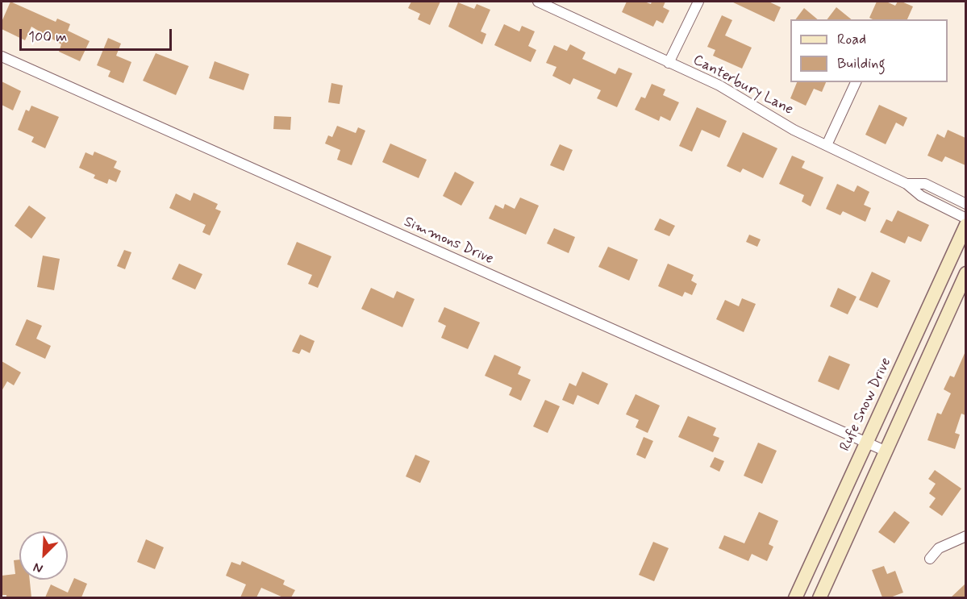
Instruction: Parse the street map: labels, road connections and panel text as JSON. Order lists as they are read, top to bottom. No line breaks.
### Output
{"streets":{"main road":["Rufe Snow Drive"],"street":["Canterbury Lane","Simmons Drive"]},"crossings":[["Simmons Drive","Rufe Snow Drive"]],"legend":["Road","Building"],"scale_bar":"100 m","north":"bottom left"}
